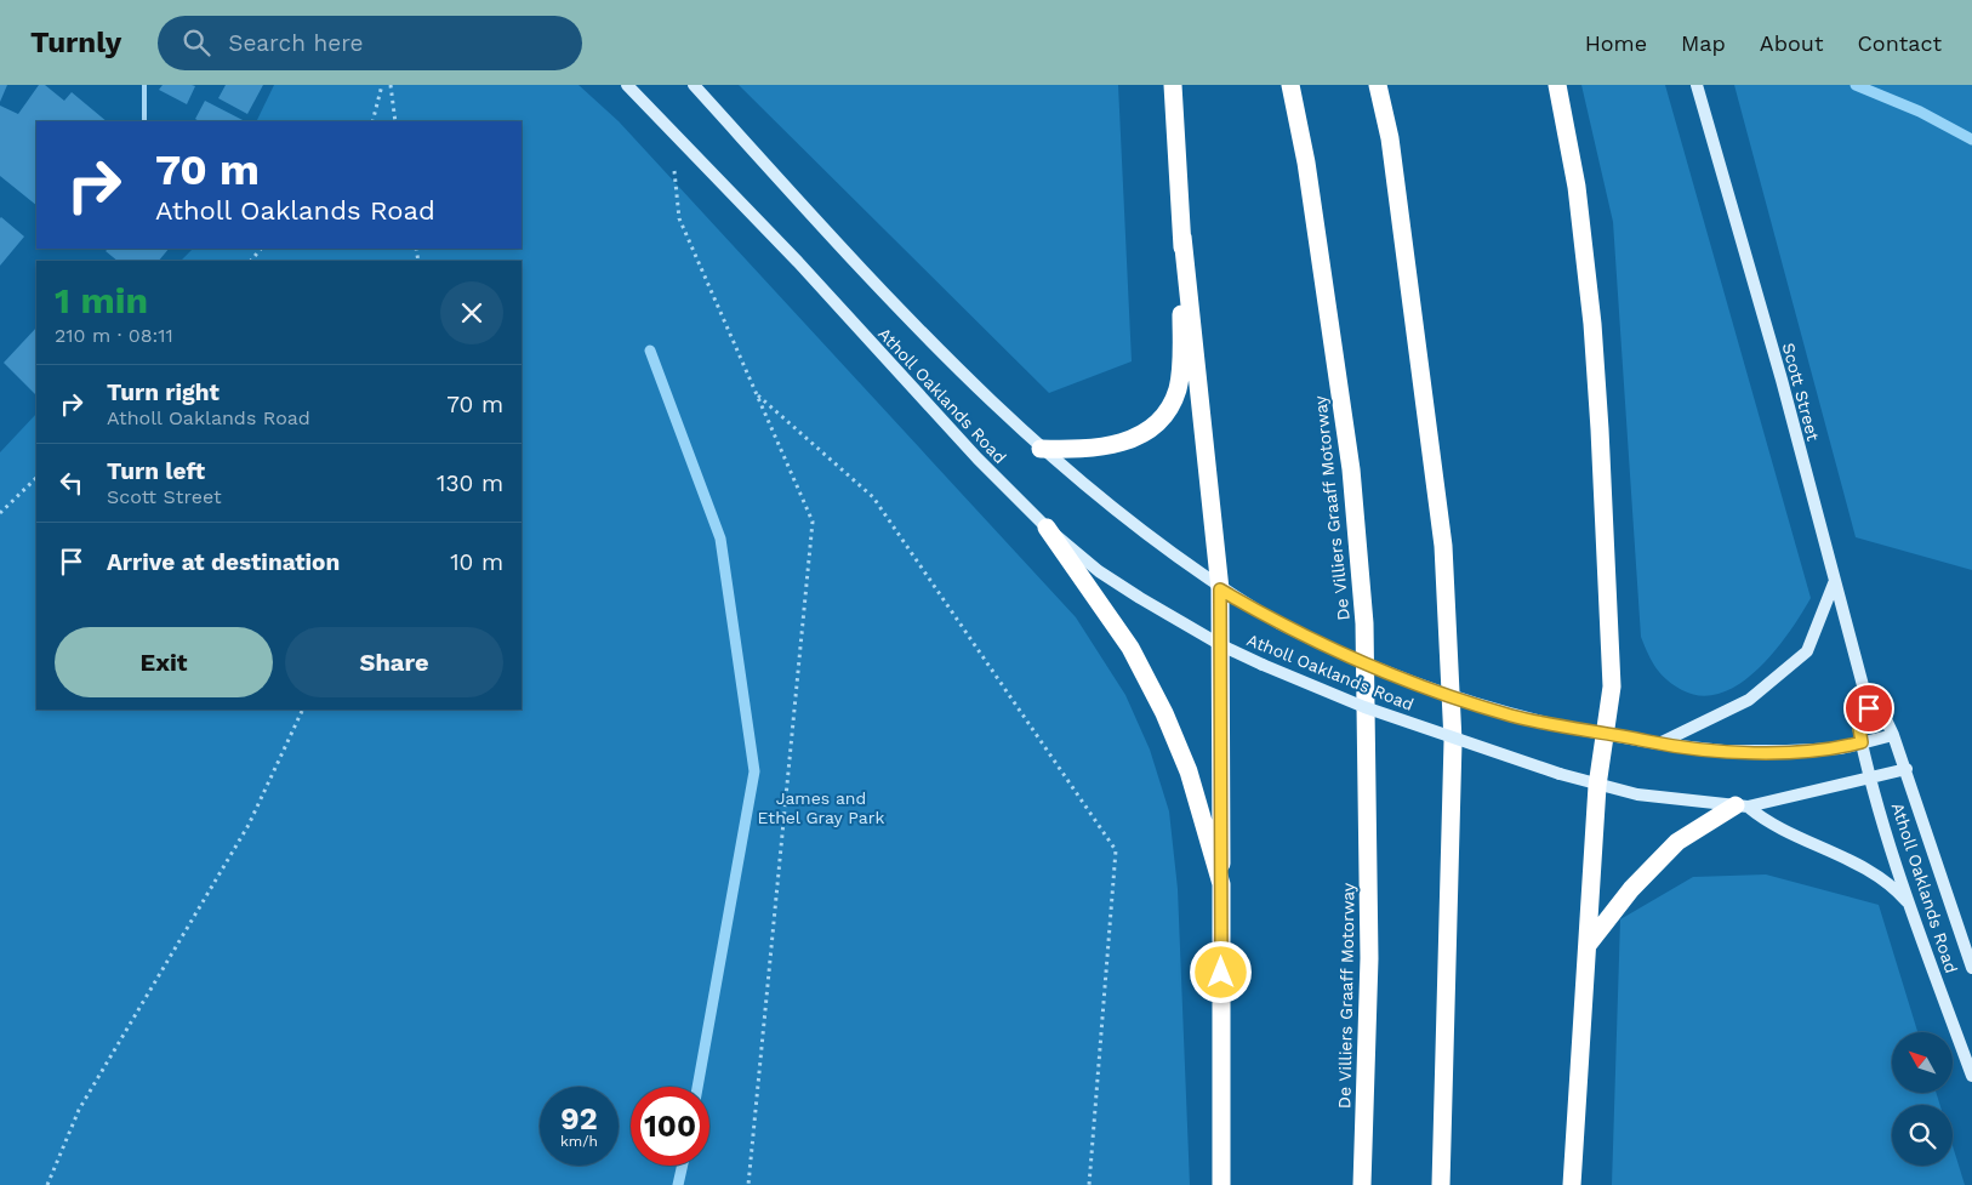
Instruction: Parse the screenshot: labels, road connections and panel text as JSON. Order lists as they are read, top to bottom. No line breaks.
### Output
{"streets":{"highway":["De Villiers Graaff Motorway"],"street":["Scott Street","Atholl Oaklands Road"]},"parks":["James and Ethel Gray Park"],"north":"top left","page":{"header":"Turnly","search":"Search here","nav":["Home","Map","About","Contact"],"turn":["70 m","Atholl Oaklands Road"],"heading":["1 min","210 m · 08:11"],"list":[{"name":"Turn right","note":"Atholl Oaklands Road","value":"70 m"},{"name":"Turn left","note":"Scott Street","value":"130 m"},{"name":"Arrive at destination","value":"10 m"}],"buttons":["Exit","Share"],"speed":"92 km/h","limit":"100"}}
